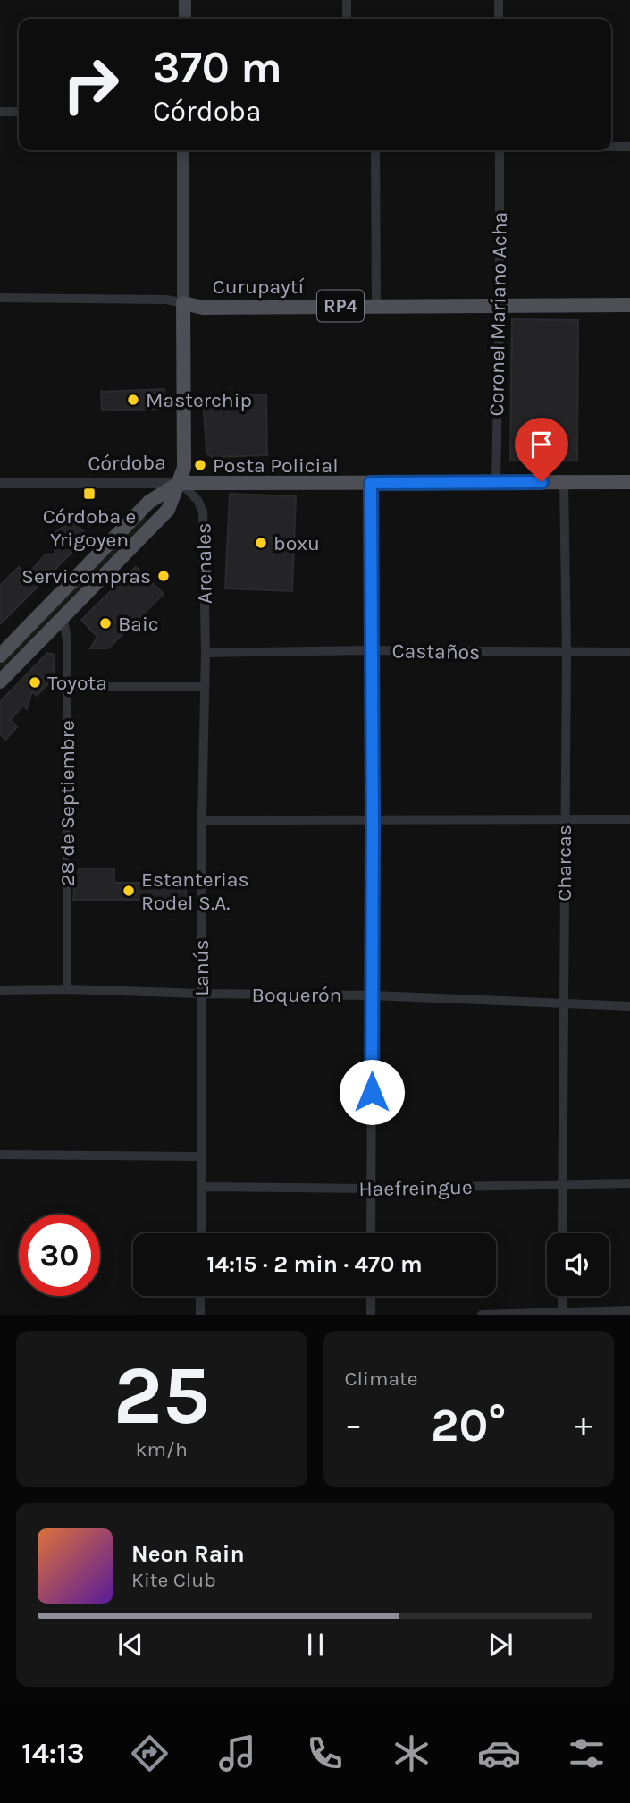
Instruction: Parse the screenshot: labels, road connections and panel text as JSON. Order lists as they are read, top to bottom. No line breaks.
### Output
{"streets":{"main road":["Curupaytí","RP4","Córdoba"],"street":["Coronel Mariano Acha","Arenales","Castaños","28 de Septiembre","Charcas","Lanús","Boquerón","Haefreingue"]},"crossings":[["Curupaytí","Coronel Mariano Acha"],["Coronel Mariano Acha","Córdoba"],["Córdoba","Arenales"],["Córdoba","Charcas"],["Arenales","Castaños"],["Arenales","Lanús"],["Castaños","Charcas"],["Castaños","Lanús"],["28 de Septiembre","Boquerón"],["Charcas","Boquerón"],["Charcas","Haefreingue"],["Lanús","Boquerón"],["Lanús","Haefreingue"]],"places":{"other":["Masterchip","Posta Policial","boxu","Servicompras","Baic","Toyota","Estanterias Rodel S.A."],"transit":["Córdoba e Yrigoyen"]},"page":{"turn":["370 m","Córdoba"],"limit":"30","trip":"14:15 · 2 min · 470 m","tile":[["25","km/h"],"Climate"],"heat":["−","20°","+"],"song":["Neon Rain","Kite Club"],"tabs":"14:13"}}
